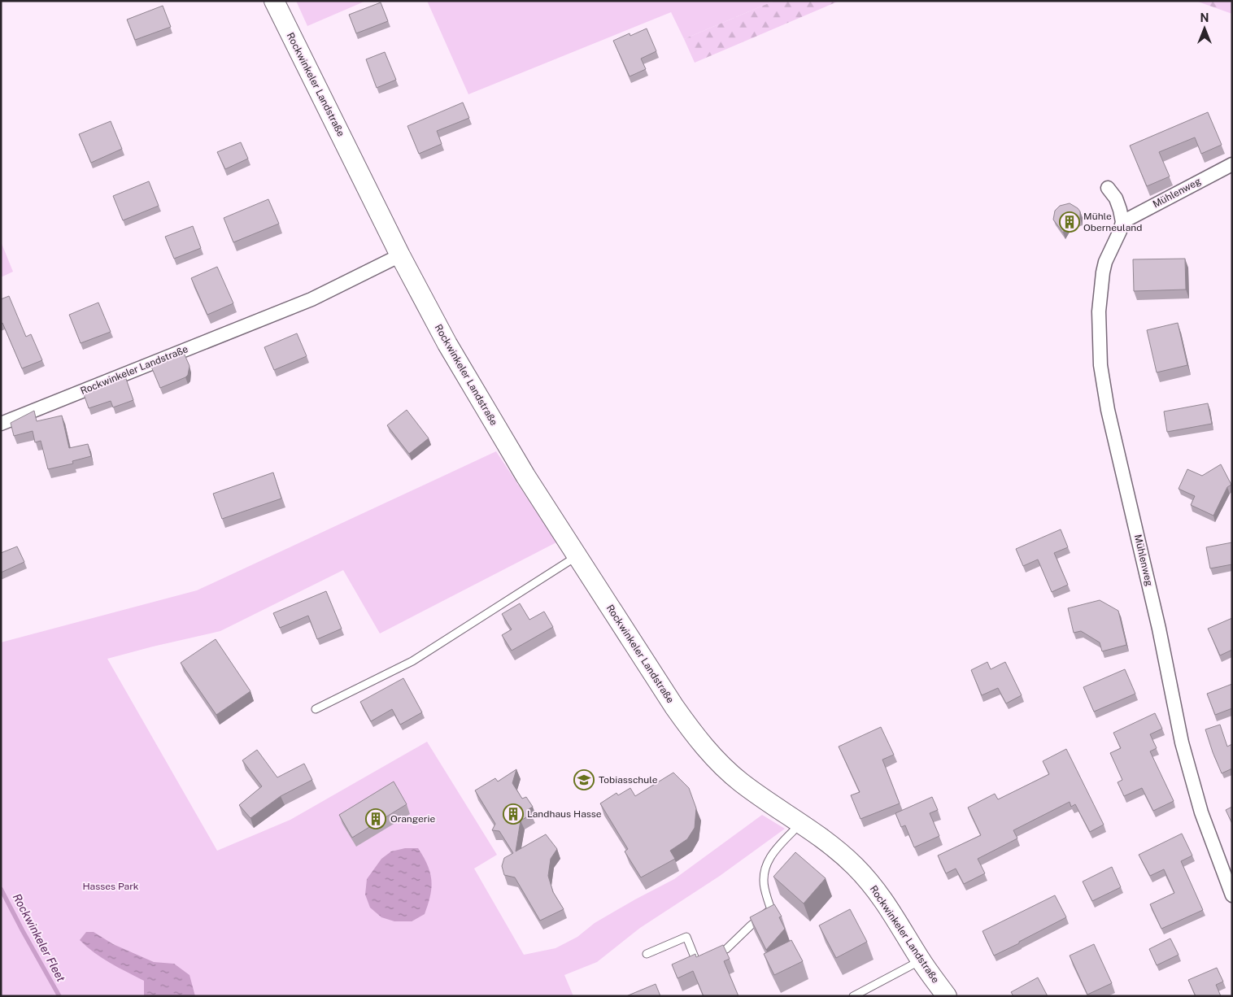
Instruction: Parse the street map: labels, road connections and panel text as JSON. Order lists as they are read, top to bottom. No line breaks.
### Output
{"streets":{"main road":["Rockwinkeler Landstraße"],"street":["Mühlenweg"]},"water":["Rockwinkeler Fleet"],"parks":["Hasses Park"],"places":{"building":["Mühle Oberneuland","Landhaus Hasse","Orangerie"],"school or university":["Tobiasschule"]},"north":"top"}
